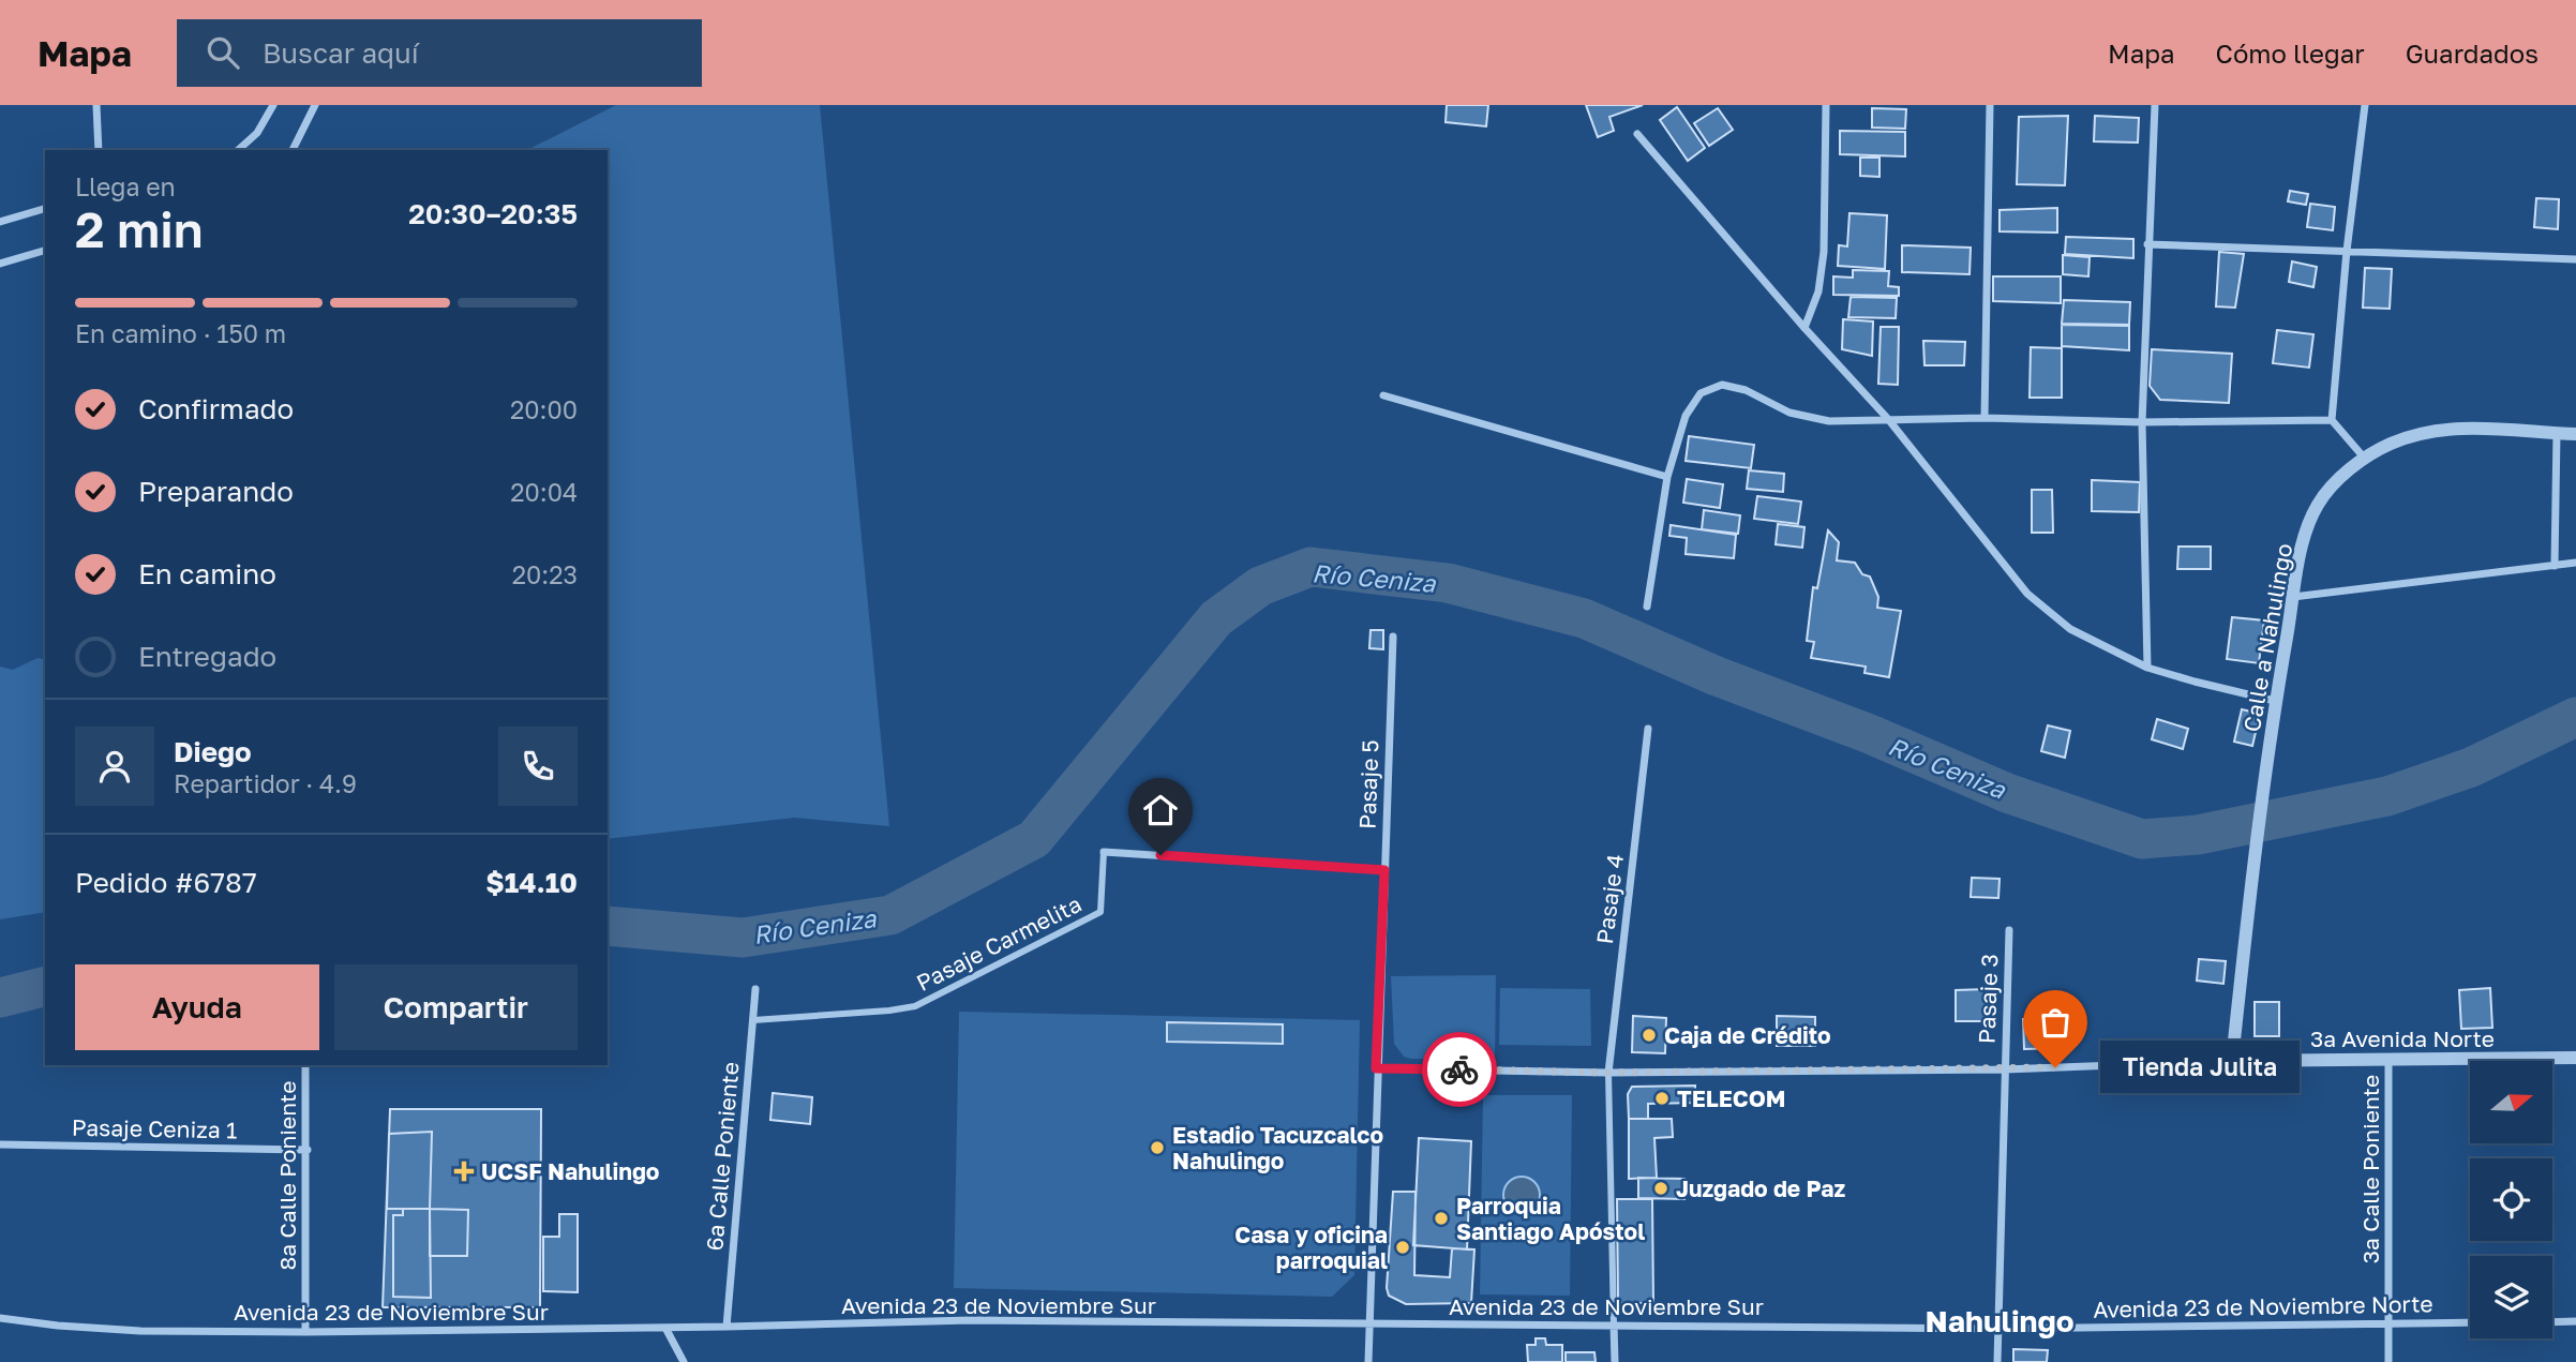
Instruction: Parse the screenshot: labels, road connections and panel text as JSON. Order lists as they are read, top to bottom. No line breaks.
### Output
{"streets":{"street":["Calle a Nahulingo","Pasaje 5","Pasaje 4","Pasaje Carmelita","Pasaje 3","3a Avenida Norte","Pasaje Ceniza 1","6a Calle Poniente","3a Calle Poniente","8a Calle Poniente","Avenida 23 de Noviembre Sur","Avenida 23 de Noviembre Norte"]},"crossings":[["Calle a Nahulingo","3a Avenida Norte"],["Pasaje 5","Pasaje Carmelita"],["Pasaje 5","3a Avenida Norte"],["Pasaje 5","Avenida 23 de Noviembre Sur"],["Pasaje 4","3a Avenida Norte"],["Pasaje Carmelita","6a Calle Poniente"],["Pasaje 3","3a Avenida Norte"],["Pasaje 3","Avenida 23 de Noviembre Sur"],["Pasaje 3","Avenida 23 de Noviembre Norte"],["3a Avenida Norte","3a Calle Poniente"],["Pasaje Ceniza 1","8a Calle Poniente"],["6a Calle Poniente","Avenida 23 de Noviembre Sur"],["3a Calle Poniente","Avenida 23 de Noviembre Norte"],["8a Calle Poniente","Avenida 23 de Noviembre Sur"],["Avenida 23 de Noviembre Sur","Avenida 23 de Noviembre Norte"]],"districts":["Nahulingo"],"water":["Río Ceniza"],"places":{"other":["Caja de Crédito","Tienda Julita","TELECOM","Estadio Tacuzcalco Nahulingo","Juzgado de Paz","Parroquia Santiago Apóstol","Casa y oficina parroquial"],"health":["UCSF Nahulingo"]},"north":"right","page":{"header":"Mapa","search":"Buscar aquí","nav":["Mapa","Cómo llegar","Guardados"],"heading":["2 min","Llega en","20:30–20:35"],"panel":["Diego","Repartidor · 4.9","Pedido #6787","$14.10"],"bar":"En camino · 150 m","list":[["Confirmado","20:00"],["Preparando","20:04"],["En camino","20:23"],"Entregado"],"buttons":["Ayuda","Compartir"],"bubble":"Tienda Julita"}}
